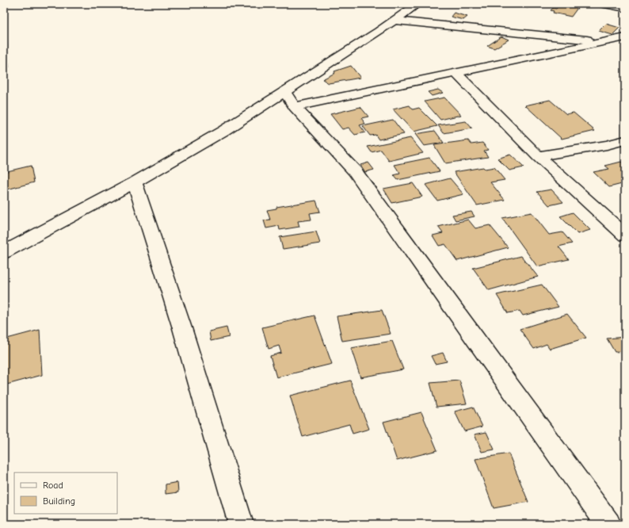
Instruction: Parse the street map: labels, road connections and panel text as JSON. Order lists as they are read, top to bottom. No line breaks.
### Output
{"legend":["Road","Building"]}
